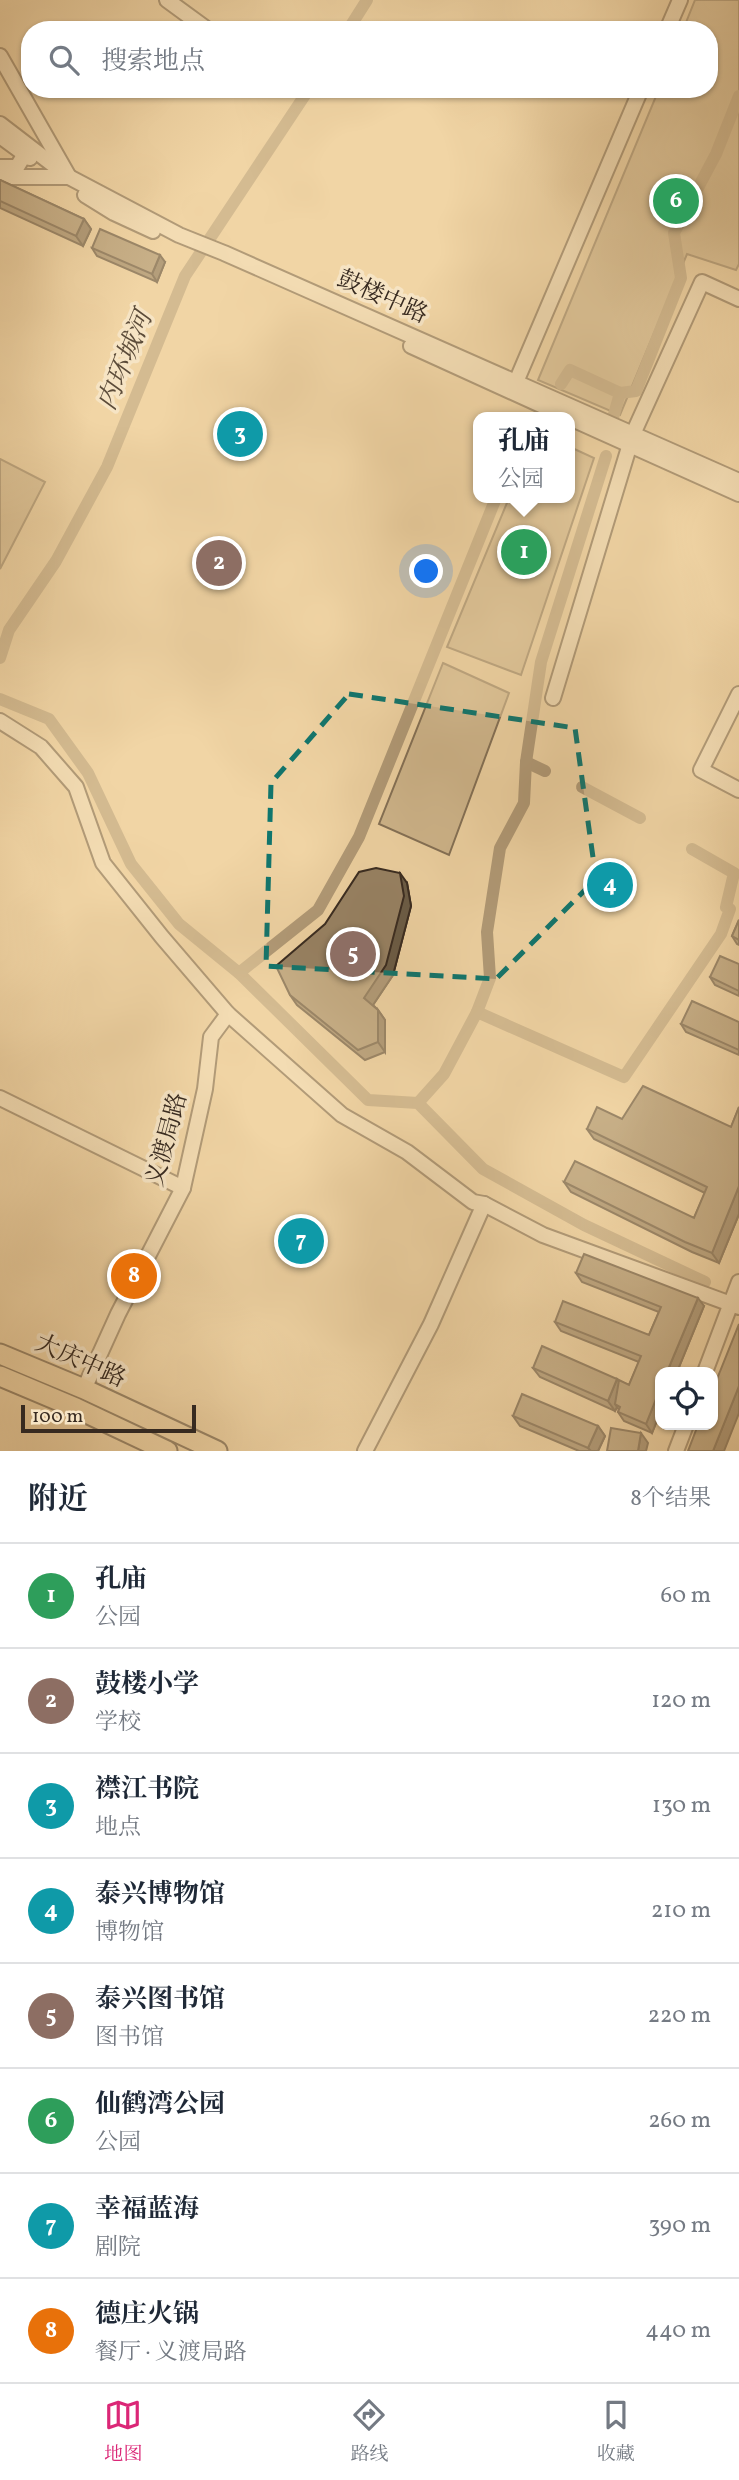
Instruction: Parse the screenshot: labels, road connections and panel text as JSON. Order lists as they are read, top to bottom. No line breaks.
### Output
{"streets":{"main road":["大庆中路"],"street":["鼓楼中路","义渡局路"]},"crossings":[["义渡局路","大庆中路"]],"water":["内环城河"],"scale_bar":"100 m","page":{"search":"搜索地点","pins":["6","3","1","2","4","5","7","8"],"popup":["孔庙","公园"],"scale":"100 m","heading":["附近","8个结果"],"list":[{"mark":"1","name":"孔庙","note":"公园","value":"60 m"},{"mark":"2","name":"鼓楼小学","note":"学校","value":"120 m"},{"mark":"3","name":"襟江书院","note":"地点","value":"130 m"},{"mark":"4","name":"泰兴博物馆","note":"博物馆","value":"210 m"},{"mark":"5","name":"泰兴图书馆","note":"图书馆","value":"220 m"},{"mark":"6","name":"仙鹤湾公园","note":"公园","value":"260 m"},{"mark":"7","name":"幸福蓝海","note":"剧院","value":"390 m"},{"mark":"8","name":"德庄火锅","note":"餐厅 · 义渡局路","value":"440 m"}],"nav":["地图","路线","收藏"]}}
